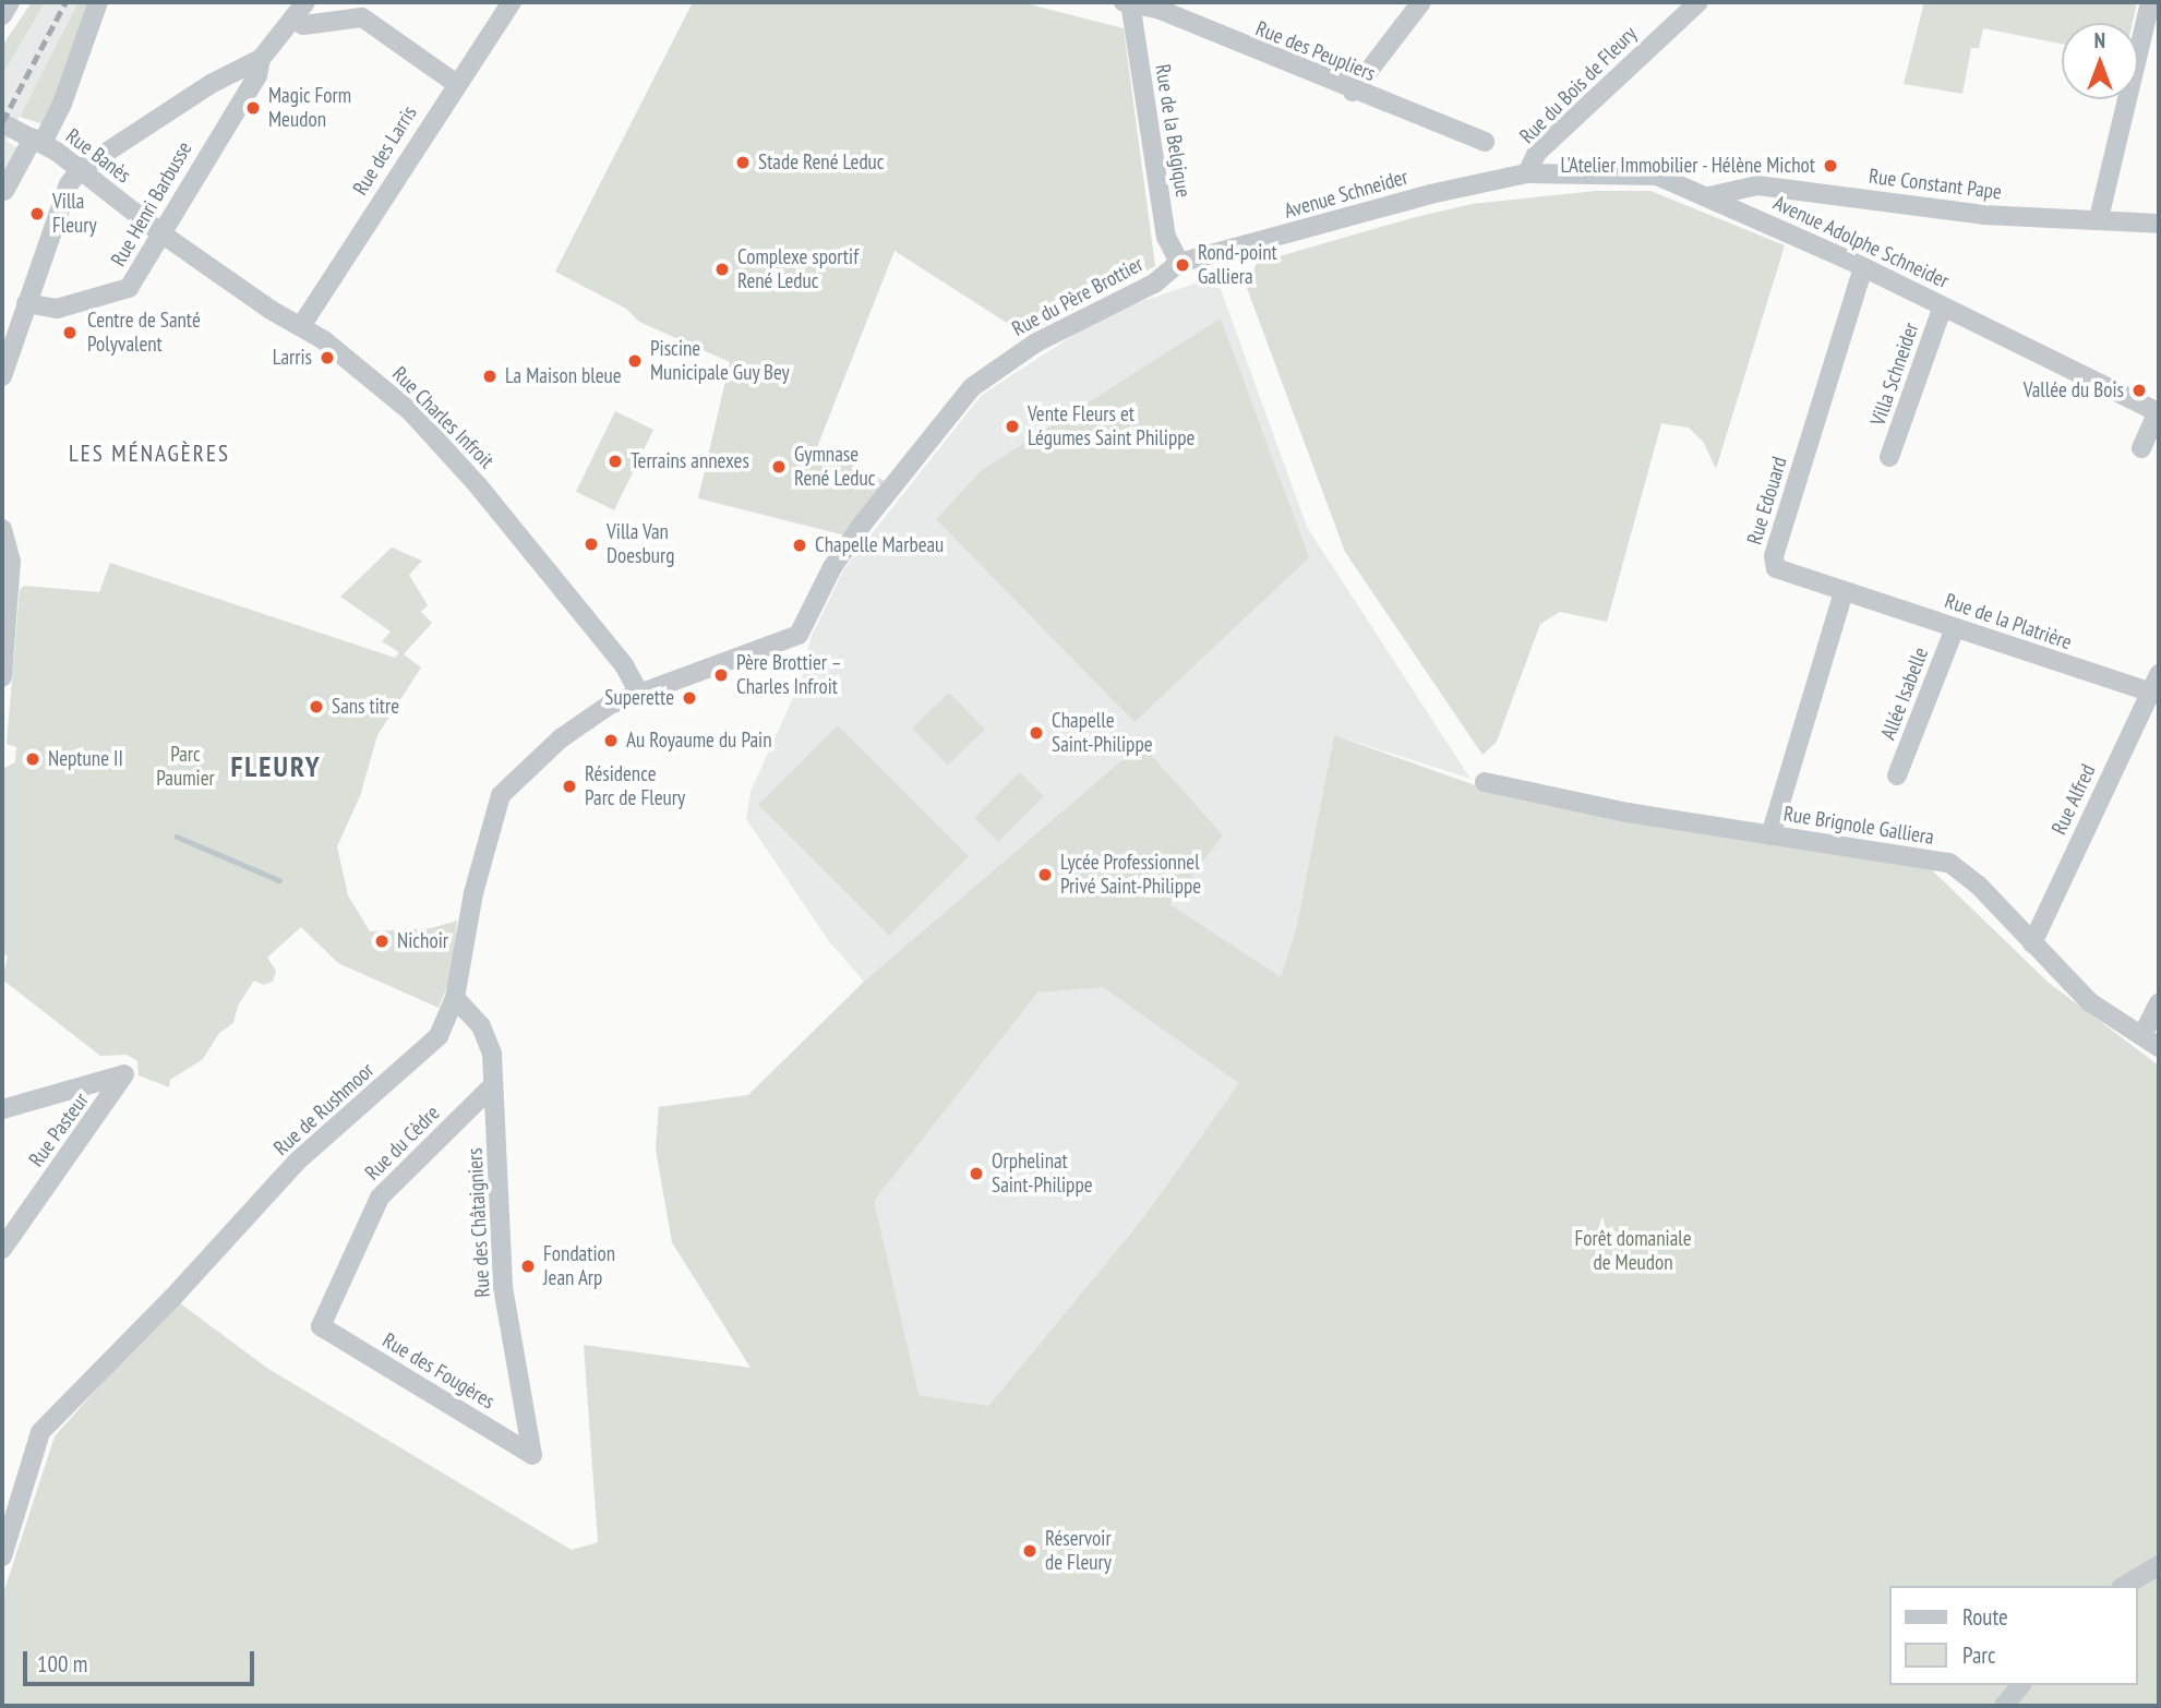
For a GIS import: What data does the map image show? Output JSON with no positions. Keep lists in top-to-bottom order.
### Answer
{
  "streets": {
    "street": [
      "Rue des Peupliers",
      "Rue du Bois de Fleury",
      "Rue de la Belgique",
      "Rue des Larris",
      "Rue Banès",
      "Rue Constant Pape",
      "Avenue Schneider",
      "Rue Henri Barbusse",
      "Avenue Adolphe Schneider",
      "Rue du Père Brottier",
      "Villa Schneider",
      "Rue Charles Infroit",
      "Rue Edouard",
      "Rue de la Platrière",
      "Allée Isabelle",
      "Rue Alfred",
      "Rue Brignole Galliera",
      "Rue de Rushmoor",
      "Rue Pasteur",
      "Rue du Cèdre",
      "Rue des Châtaigniers",
      "Rue des Fougères"
    ]
  },
  "crossings": [
    ["Rue des Peupliers", "Rue de la Belgique"],
    ["Rue du Bois de Fleury", "Avenue Schneider"],
    ["Rue du Bois de Fleury", "Avenue Adolphe Schneider"],
    ["Rue de la Belgique", "Avenue Schneider"],
    ["Rue de la Belgique", "Rue du Père Brottier"],
    ["Rue des Larris", "Rue Charles Infroit"],
    ["Rue Banès", "Rue Henri Barbusse"],
    ["Rue Banès", "Rue Charles Infroit"],
    ["Rue Constant Pape", "Avenue Adolphe Schneider"],
    ["Avenue Schneider", "Avenue Adolphe Schneider"],
    ["Avenue Schneider", "Rue du Père Brottier"],
    ["Rue Henri Barbusse", "Rue Charles Infroit"],
    ["Avenue Adolphe Schneider", "Villa Schneider"],
    ["Avenue Adolphe Schneider", "Rue Edouard"],
    ["Rue du Père Brottier", "Rue Charles Infroit"],
    ["Rue du Père Brottier", "Rue de Rushmoor"],
    ["Rue Charles Infroit", "Rue de Rushmoor"],
    ["Rue Edouard", "Rue de la Platrière"],
    ["Rue de la Platrière", "Allée Isabelle"],
    ["Rue de la Platrière", "Rue Alfred"],
    ["Rue Alfred", "Rue Brignole Galliera"],
    ["Rue de Rushmoor", "Rue des Châtaigniers"],
    ["Rue du Cèdre", "Rue des Châtaigniers"],
    ["Rue du Cèdre", "Rue des Fougères"],
    ["Rue des Châtaigniers", "Rue des Fougères"]
  ],
  "districts": ["LES MÉNAGÈRES", "FLEURY"],
  "parks": ["Parc Paumier", "Forêt domaniale de Meudon"],
  "places": [
    "Magic Form Meudon",
    "Stade René Leduc",
    "L'Atelier Immobilier - Hélène Michot",
    "Villa Fleury",
    "Rond-point Galliera",
    "Complexe sportif René Leduc",
    "Centre de Santé Polyvalent",
    "Larris",
    "Piscine Municipale Guy Bey",
    "La Maison bleue",
    "Vallée du Bois",
    "Vente Fleurs et Légumes Saint Philippe",
    "Terrains annexes",
    "Gymnase René Leduc",
    "Villa Van Doesburg",
    "Chapelle Marbeau",
    "Père Brottier – Charles Infroit",
    "Superette",
    "Sans titre",
    "Chapelle Saint-Philippe",
    "Au Royaume du Pain",
    "Neptune II",
    "Résidence Parc de Fleury",
    "Lycée Professionnel Privé Saint-Philippe",
    "Nichoir",
    "Orphelinat Saint-Philippe",
    "Fondation Jean Arp",
    "Réservoir de Fleury"
  ],
  "legend": ["Route", "Parc"],
  "scale_bar": "100 m",
  "north": "top"
}
